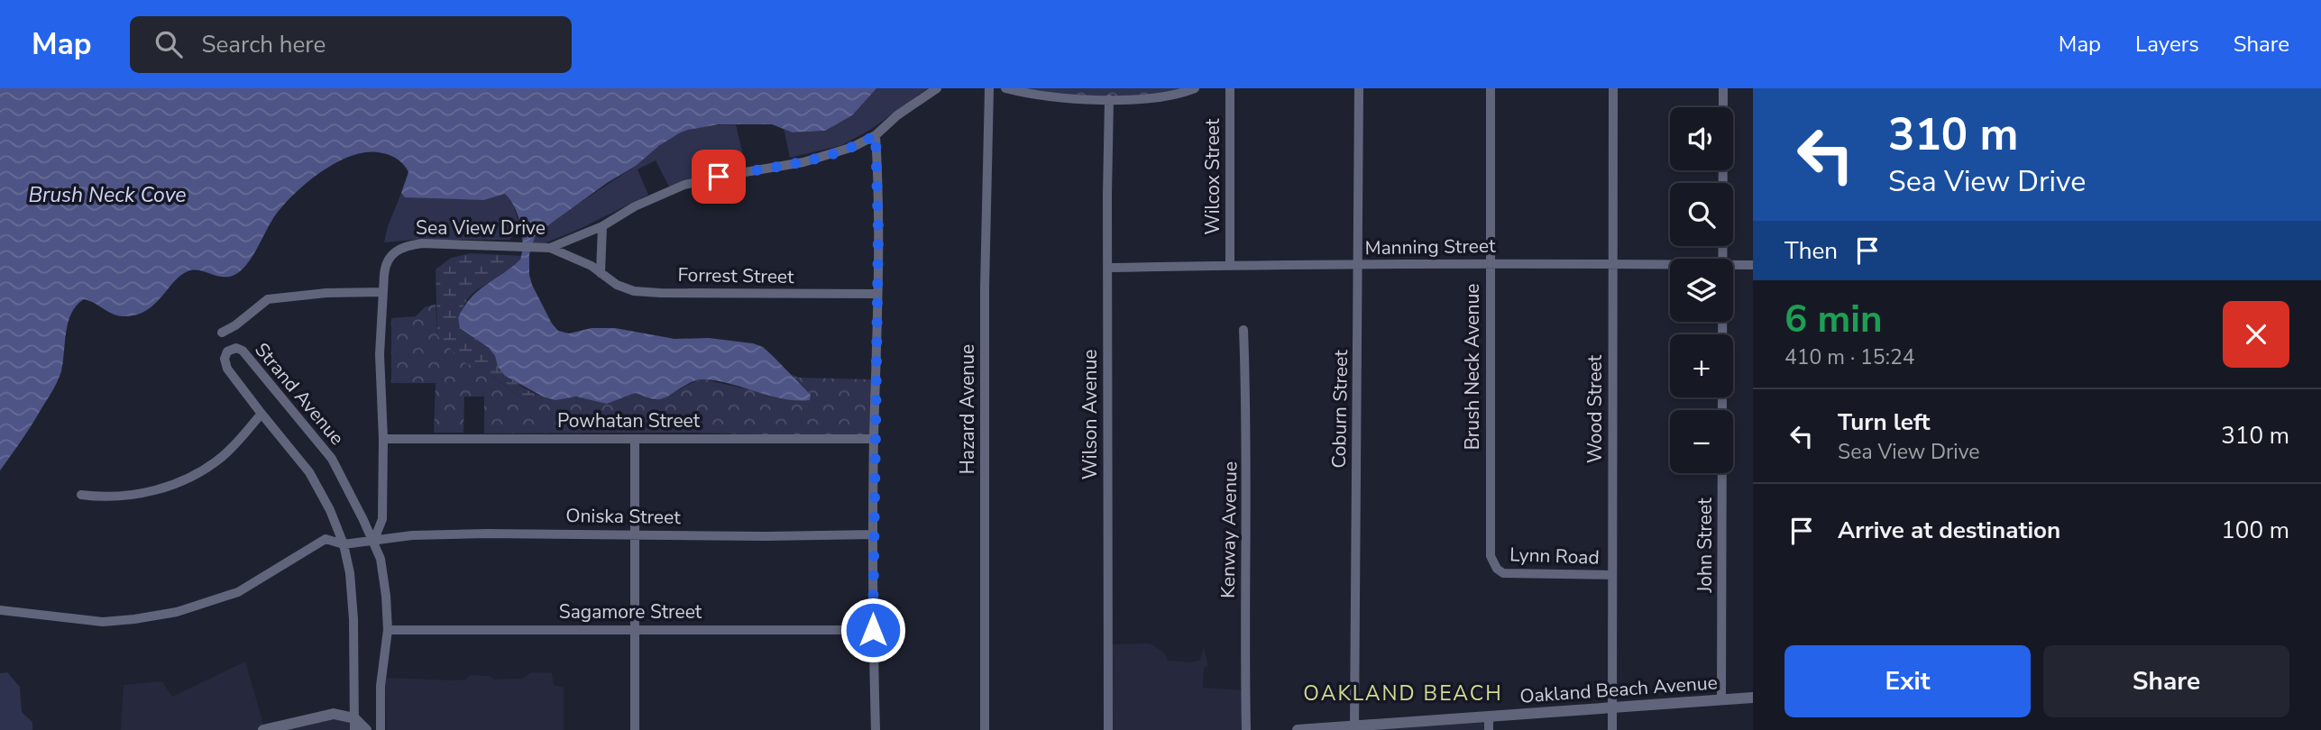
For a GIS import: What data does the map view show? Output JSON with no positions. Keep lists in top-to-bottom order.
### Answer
{
  "streets": {
    "street": [
      "Wilcox Street",
      "Sea View Drive",
      "Manning Street",
      "Forrest Street",
      "Brush Neck Avenue",
      "Strand Avenue",
      "Hazard Avenue",
      "Coburn Street",
      "Wood Street",
      "Wilson Avenue",
      "Powhatan Street",
      "Oniska Street",
      "Kenway Avenue",
      "John Street",
      "Lynn Road",
      "Sagamore Street",
      "Oakland Beach Avenue"
    ]
  },
  "crossings": [
    ["Wilcox Street", "Manning Street"],
    ["Sea View Drive", "Forrest Street"],
    ["Sea View Drive", "Strand Avenue"],
    ["Sea View Drive", "Powhatan Street"],
    ["Sea View Drive", "Oniska Street"],
    ["Manning Street", "Brush Neck Avenue"],
    ["Manning Street", "Coburn Street"],
    ["Manning Street", "Wood Street"],
    ["Manning Street", "Wilson Avenue"],
    ["Brush Neck Avenue", "Lynn Road"],
    ["Strand Avenue", "Oniska Street"],
    ["Coburn Street", "Oakland Beach Avenue"],
    ["Wood Street", "Lynn Road"],
    ["Wood Street", "Oakland Beach Avenue"],
    ["John Street", "Oakland Beach Avenue"]
  ],
  "districts": ["OAKLAND BEACH"],
  "water": ["Brush Neck Cove"],
  "page": {
    "header": "Map",
    "search": "Search here",
    "nav": ["Map", "Layers", "Share"],
    "turn": ["310 m", "Sea View Drive"],
    "map_buttons": ["+", "−"],
    "then": "Then",
    "heading": ["6 min", "410 m · 15:24"],
    "list": [
      {
        "name": "Turn left",
        "note": "Sea View Drive",
        "value": "310 m"
      },
      {
        "name": "Arrive at destination",
        "value": "100 m"
      }
    ],
    "buttons": ["Exit", "Share"]
  }
}
